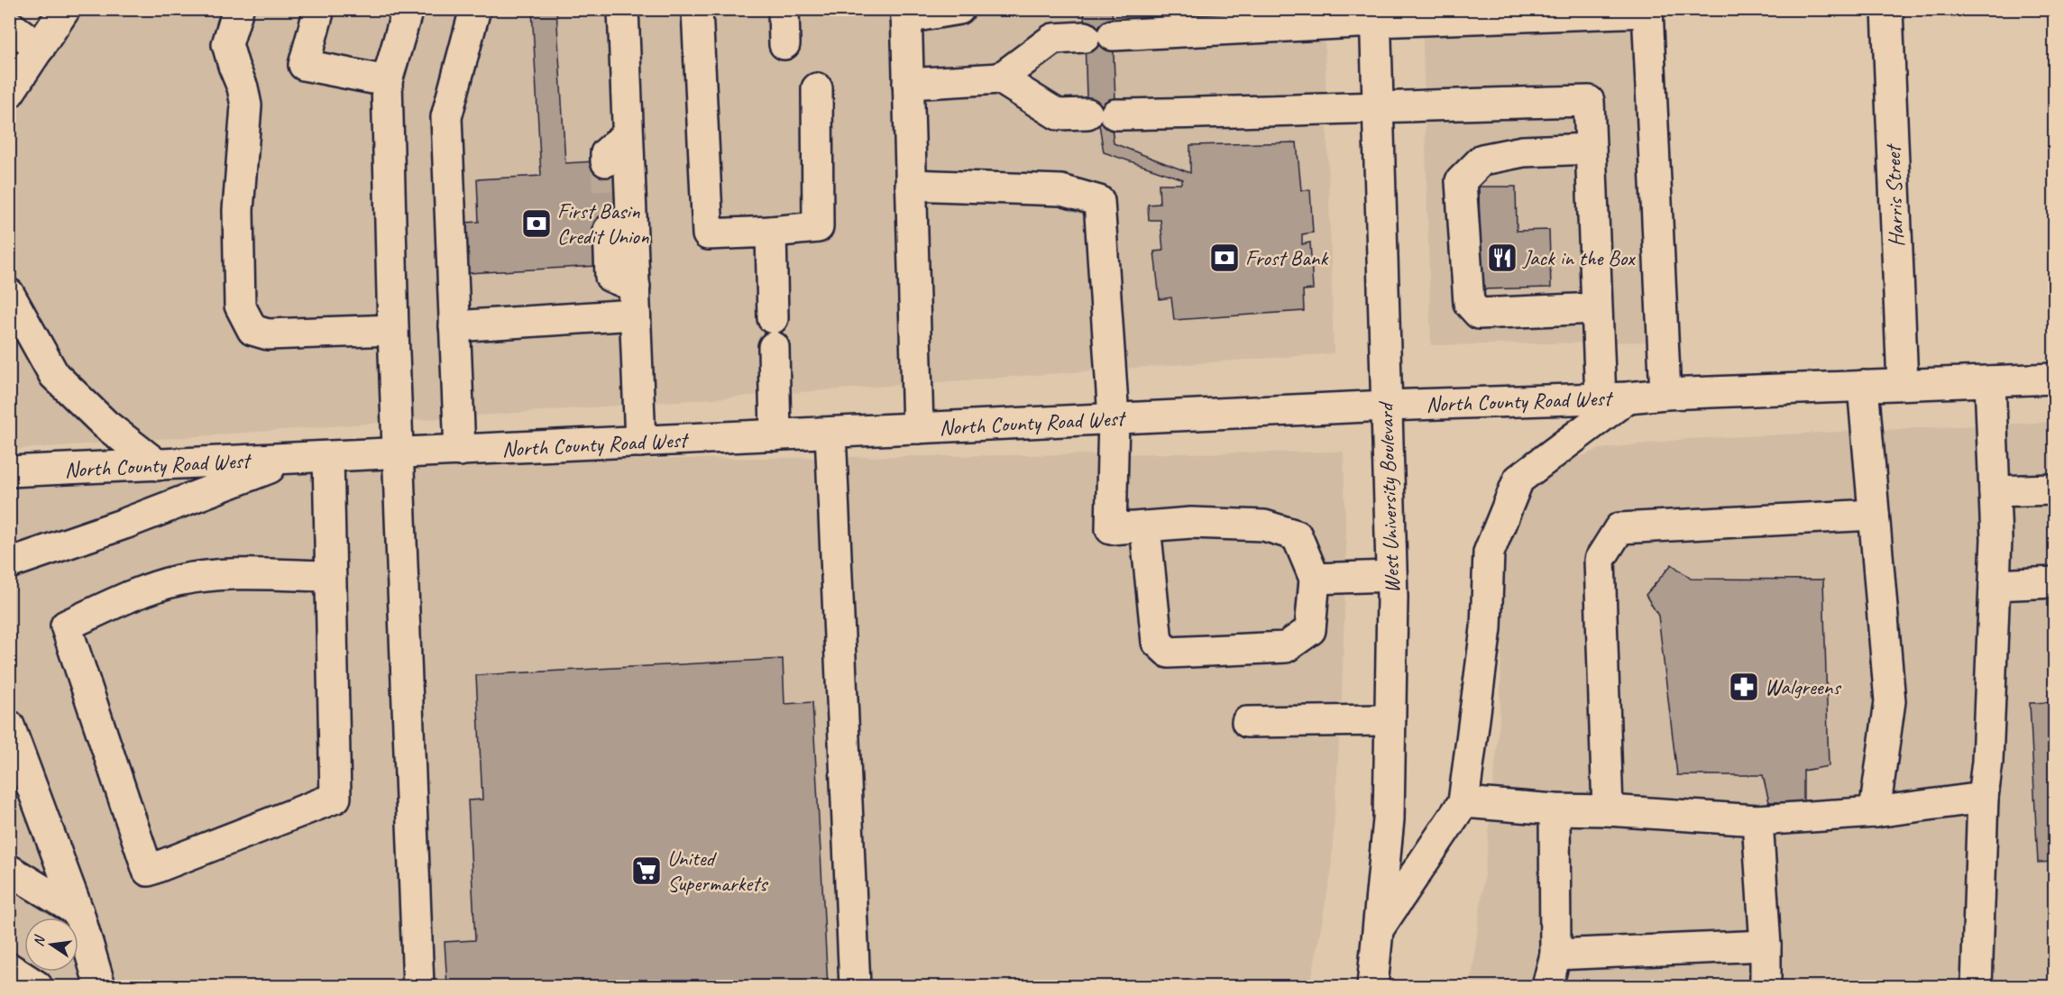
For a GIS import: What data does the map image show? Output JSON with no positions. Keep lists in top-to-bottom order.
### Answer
{
  "streets": {
    "main road": ["Harris Street", "North County Road West", "West University Boulevard"]
  },
  "crossings": [
    ["Harris Street", "North County Road West"],
    ["North County Road West", "West University Boulevard"]
  ],
  "places": {
    "bank": ["First Basin Credit Union", "Frost Bank"],
    "restaurant": ["Jack in the Box"],
    "pharmacy": ["Walgreens"],
    "supermarket": ["United Supermarkets"]
  },
  "north": "left"
}
